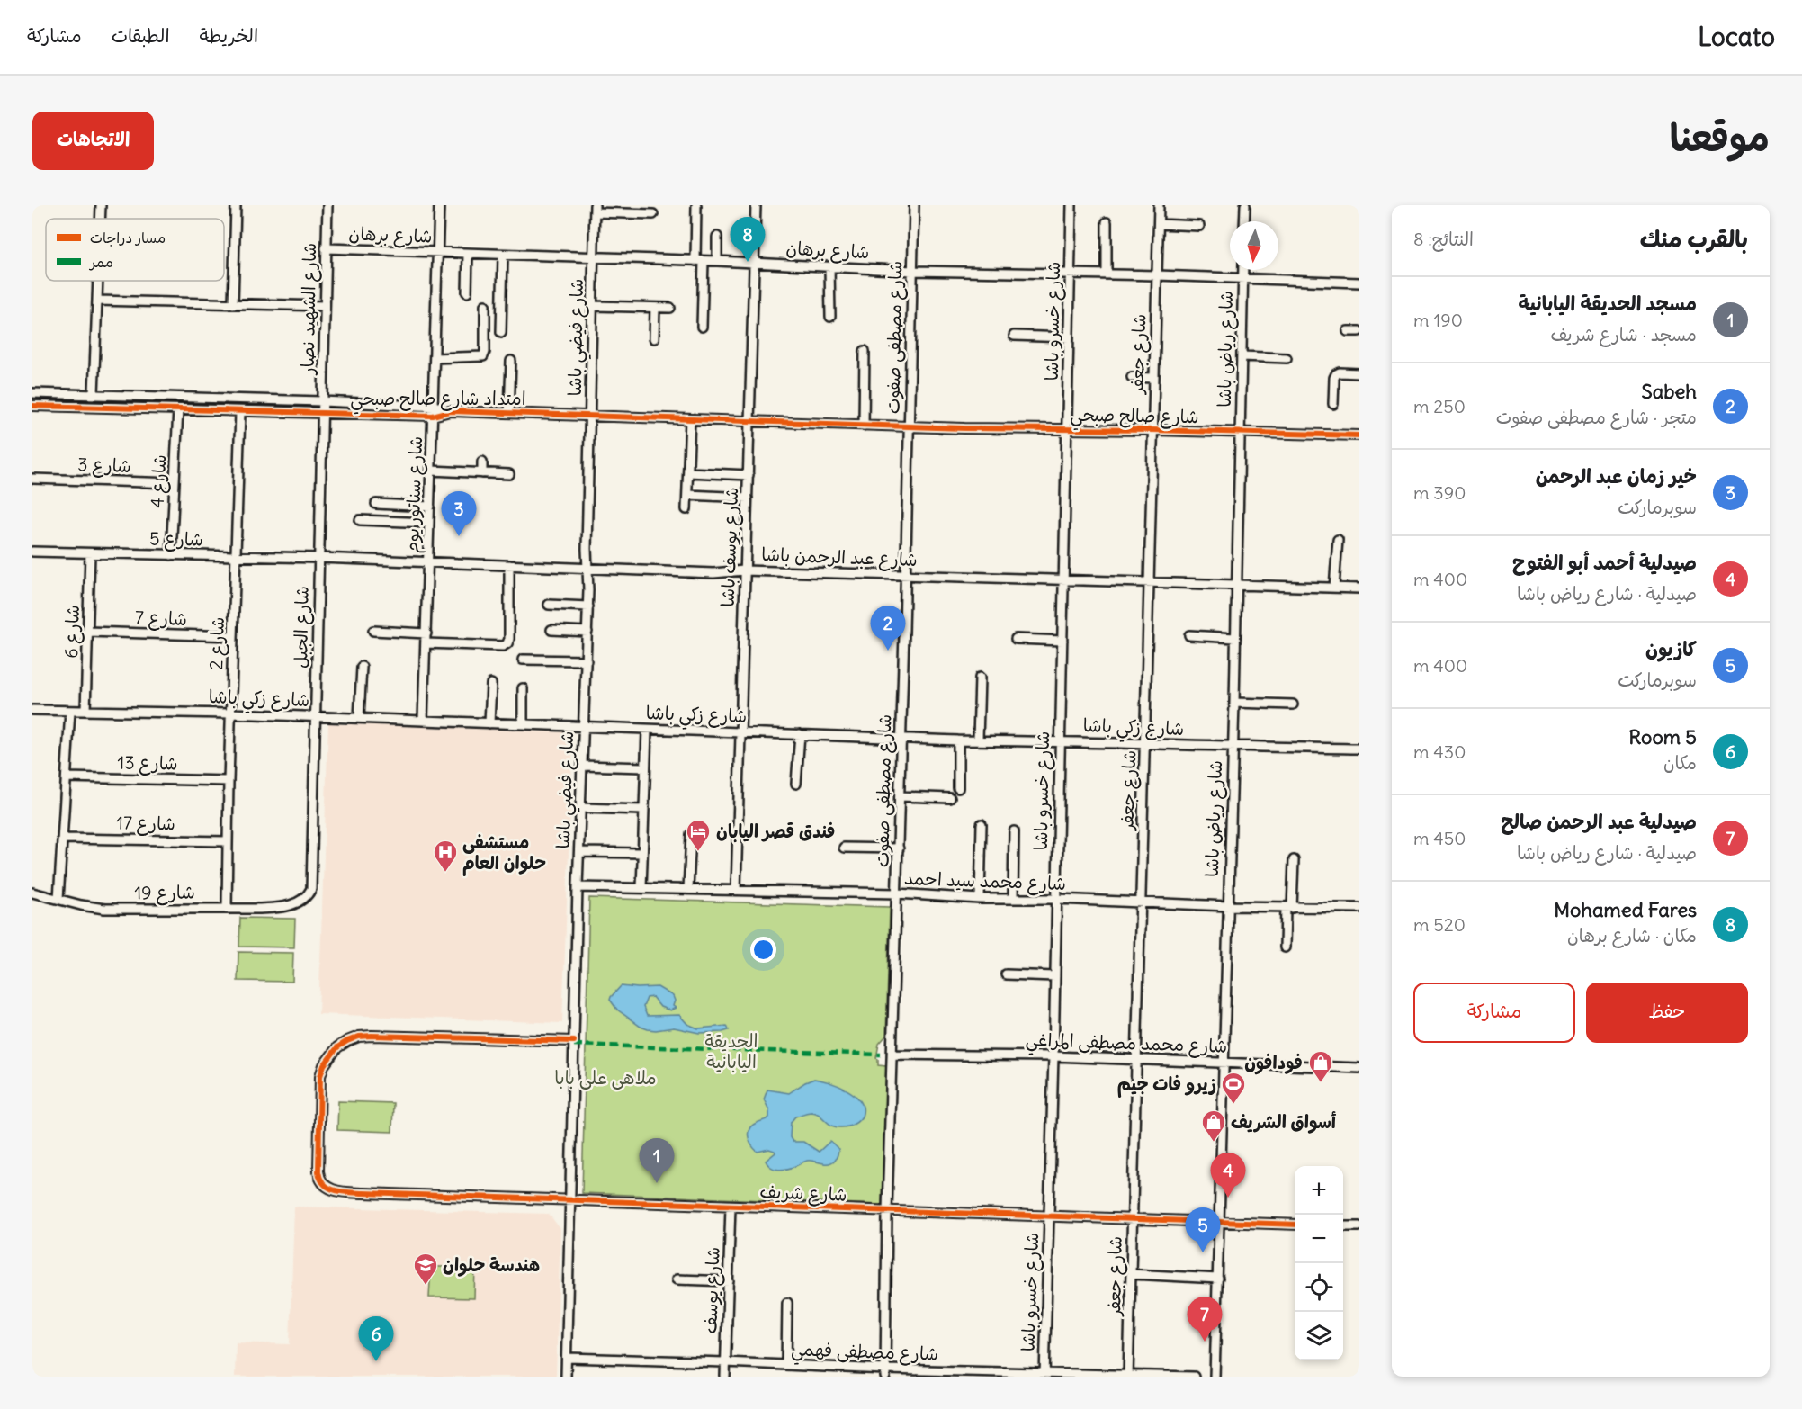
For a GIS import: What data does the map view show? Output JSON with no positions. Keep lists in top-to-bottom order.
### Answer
{
  "streets": {
    "street": [
      "شارع برهان",
      "شارع الشهيد نصار",
      "شارع خسرو باشا",
      "شارع فيضي باشا",
      "شارع مصطفى صفوت",
      "شارع رياض باشا",
      "شارع جعفر",
      "امتداد شارع صالح صبحي",
      "شارع صالح صبحي",
      "شارع 3",
      "شارع 4",
      "شارع سناتور يوم",
      "شارع 5",
      "شارع يوسف باشا",
      "شارع عبد الرحمن باشا",
      "شارع 7",
      "شارع الجبل",
      "شارع 6",
      "شارع 2",
      "شارع زكي باشا",
      "شارع 13",
      "شارع 17",
      "شارع محمد سيد احمد",
      "شارع 19",
      "شارع محمد مصطفى المراغي",
      "شارع شريف",
      "شارع يوسف",
      "شارع مصطفى فهمي"
    ]
  },
  "crossings": [
    ["شارع برهان", "شارع الشهيد نصار"],
    ["شارع برهان", "شارع خسرو باشا"],
    ["شارع برهان", "شارع فيضي باشا"],
    ["شارع برهان", "شارع مصطفى صفوت"],
    ["شارع برهان", "شارع رياض باشا"],
    ["شارع برهان", "شارع جعفر"],
    ["شارع برهان", "شارع سناتور يوم"],
    ["شارع برهان", "شارع يوسف باشا"],
    ["شارع الشهيد نصار", "امتداد شارع صالح صبحي"],
    ["شارع الشهيد نصار", "شارع الجبل"],
    ["شارع خسرو باشا", "شارع صالح صبحي"],
    ["شارع خسرو باشا", "شارع عبد الرحمن باشا"],
    ["شارع خسرو باشا", "شارع زكي باشا"],
    ["شارع خسرو باشا", "شارع محمد سيد احمد"],
    ["شارع خسرو باشا", "شارع محمد مصطفى المراغي"],
    ["شارع خسرو باشا", "شارع شريف"],
    ["شارع خسرو باشا", "شارع مصطفى فهمي"],
    ["شارع فيضي باشا", "امتداد شارع صالح صبحي"],
    ["شارع فيضي باشا", "شارع عبد الرحمن باشا"],
    ["شارع فيضي باشا", "شارع زكي باشا"],
    ["شارع فيضي باشا", "شارع محمد سيد احمد"],
    ["شارع فيضي باشا", "شارع شريف"],
    ["شارع فيضي باشا", "شارع مصطفى فهمي"],
    ["شارع مصطفى صفوت", "امتداد شارع صالح صبحي"],
    ["شارع مصطفى صفوت", "شارع صالح صبحي"],
    ["شارع مصطفى صفوت", "شارع عبد الرحمن باشا"],
    ["شارع مصطفى صفوت", "شارع زكي باشا"],
    ["شارع مصطفى صفوت", "شارع محمد سيد احمد"],
    ["شارع مصطفى صفوت", "شارع محمد مصطفى المراغي"],
    ["شارع مصطفى صفوت", "شارع شريف"],
    ["شارع مصطفى صفوت", "شارع مصطفى فهمي"],
    ["شارع رياض باشا", "شارع صالح صبحي"],
    ["شارع رياض باشا", "شارع عبد الرحمن باشا"],
    ["شارع رياض باشا", "شارع زكي باشا"],
    ["شارع رياض باشا", "شارع محمد سيد احمد"],
    ["شارع رياض باشا", "شارع محمد مصطفى المراغي"],
    ["شارع رياض باشا", "شارع شريف"],
    ["شارع جعفر", "شارع صالح صبحي"],
    ["شارع جعفر", "شارع عبد الرحمن باشا"],
    ["شارع جعفر", "شارع زكي باشا"],
    ["شارع جعفر", "شارع محمد سيد احمد"],
    ["شارع جعفر", "شارع محمد مصطفى المراغي"],
    ["شارع جعفر", "شارع شريف"],
    ["شارع جعفر", "شارع مصطفى فهمي"],
    ["امتداد شارع صالح صبحي", "شارع صالح صبحي"],
    ["امتداد شارع صالح صبحي", "شارع 4"],
    ["امتداد شارع صالح صبحي", "شارع سناتور يوم"],
    ["امتداد شارع صالح صبحي", "شارع يوسف باشا"],
    ["امتداد شارع صالح صبحي", "شارع الجبل"],
    ["امتداد شارع صالح صبحي", "شارع 2"],
    ["شارع 3", "شارع 4"],
    ["شارع 4", "شارع 5"],
    ["شارع سناتور يوم", "شارع عبد الرحمن باشا"],
    ["شارع سناتور يوم", "شارع زكي باشا"],
    ["شارع 5", "شارع عبد الرحمن باشا"],
    ["شارع 5", "شارع الجبل"],
    ["شارع 5", "شارع 6"],
    ["شارع 5", "شارع 2"],
    ["شارع يوسف باشا", "شارع عبد الرحمن باشا"],
    ["شارع يوسف باشا", "شارع زكي باشا"],
    ["شارع يوسف باشا", "شارع محمد سيد احمد"],
    ["شارع عبد الرحمن باشا", "شارع الجبل"],
    ["شارع 7", "شارع 6"],
    ["شارع 7", "شارع 2"],
    ["شارع الجبل", "شارع زكي باشا"],
    ["شارع الجبل", "شارع 19"],
    ["شارع 6", "شارع زكي باشا"],
    ["شارع 2", "شارع زكي باشا"],
    ["شارع 2", "شارع 13"],
    ["شارع 2", "شارع 17"],
    ["شارع 2", "شارع 19"],
    ["شارع شريف", "شارع يوسف"],
    ["شارع يوسف", "شارع مصطفى فهمي"]
  ],
  "parks": ["الحديقة اليابانية", "ملاهى على بابا"],
  "places": {
    "hotel": ["فندق قصر اليابان"],
    "hospital": ["مستشفى حلوان العام"],
    "shop": ["فودافون", "أسواق الشريف"],
    "sports": ["زيرو فات جيم"],
    "school or university": ["هندسة حلوان"]
  },
  "legend": ["مسار دراجات", "ممر"],
  "north": "bottom",
  "page": {
    "header": "Locato",
    "nav": ["الخريطة", "الطبقات", "مشاركة"],
    "title": "موقعنا",
    "buttons": [
      "الاتجاهات",
      ["حفظ", "مشاركة"]
    ],
    "heading": ["بالقرب منك", "النتائج: 8"],
    "pins": [
      "8",
      "3",
      "2",
      "1",
      "4",
      "5",
      "7",
      "6"
    ],
    "list": [
      {
        "mark": "1",
        "name": "مسجد الحديقة اليابانية",
        "note": "مسجد · شارع شريف",
        "value": "190 m"
      },
      {
        "mark": "2",
        "name": "Sabeh",
        "note": "متجر · شارع مصطفى صفوت",
        "value": "250 m"
      },
      {
        "mark": "3",
        "name": "خير زمان عبد الرحمن",
        "note": "سوبرماركت",
        "value": "390 m"
      },
      {
        "mark": "4",
        "name": "صيدلية أحمد أبو الفتوح",
        "note": "صيدلية · شارع رياض باشا",
        "value": "400 m"
      },
      {
        "mark": "5",
        "name": "كازيون",
        "note": "سوبرماركت",
        "value": "400 m"
      },
      {
        "mark": "6",
        "name": "Room 5",
        "note": "مكان",
        "value": "430 m"
      },
      {
        "mark": "7",
        "name": "صيدلية عبد الرحمن صالح",
        "note": "صيدلية · شارع رياض باشا",
        "value": "450 m"
      },
      {
        "mark": "8",
        "name": "Mohamed Fares",
        "note": "مكان · شارع برهان",
        "value": "520 m"
      }
    ],
    "map_buttons": ["+", "−"]
  }
}
